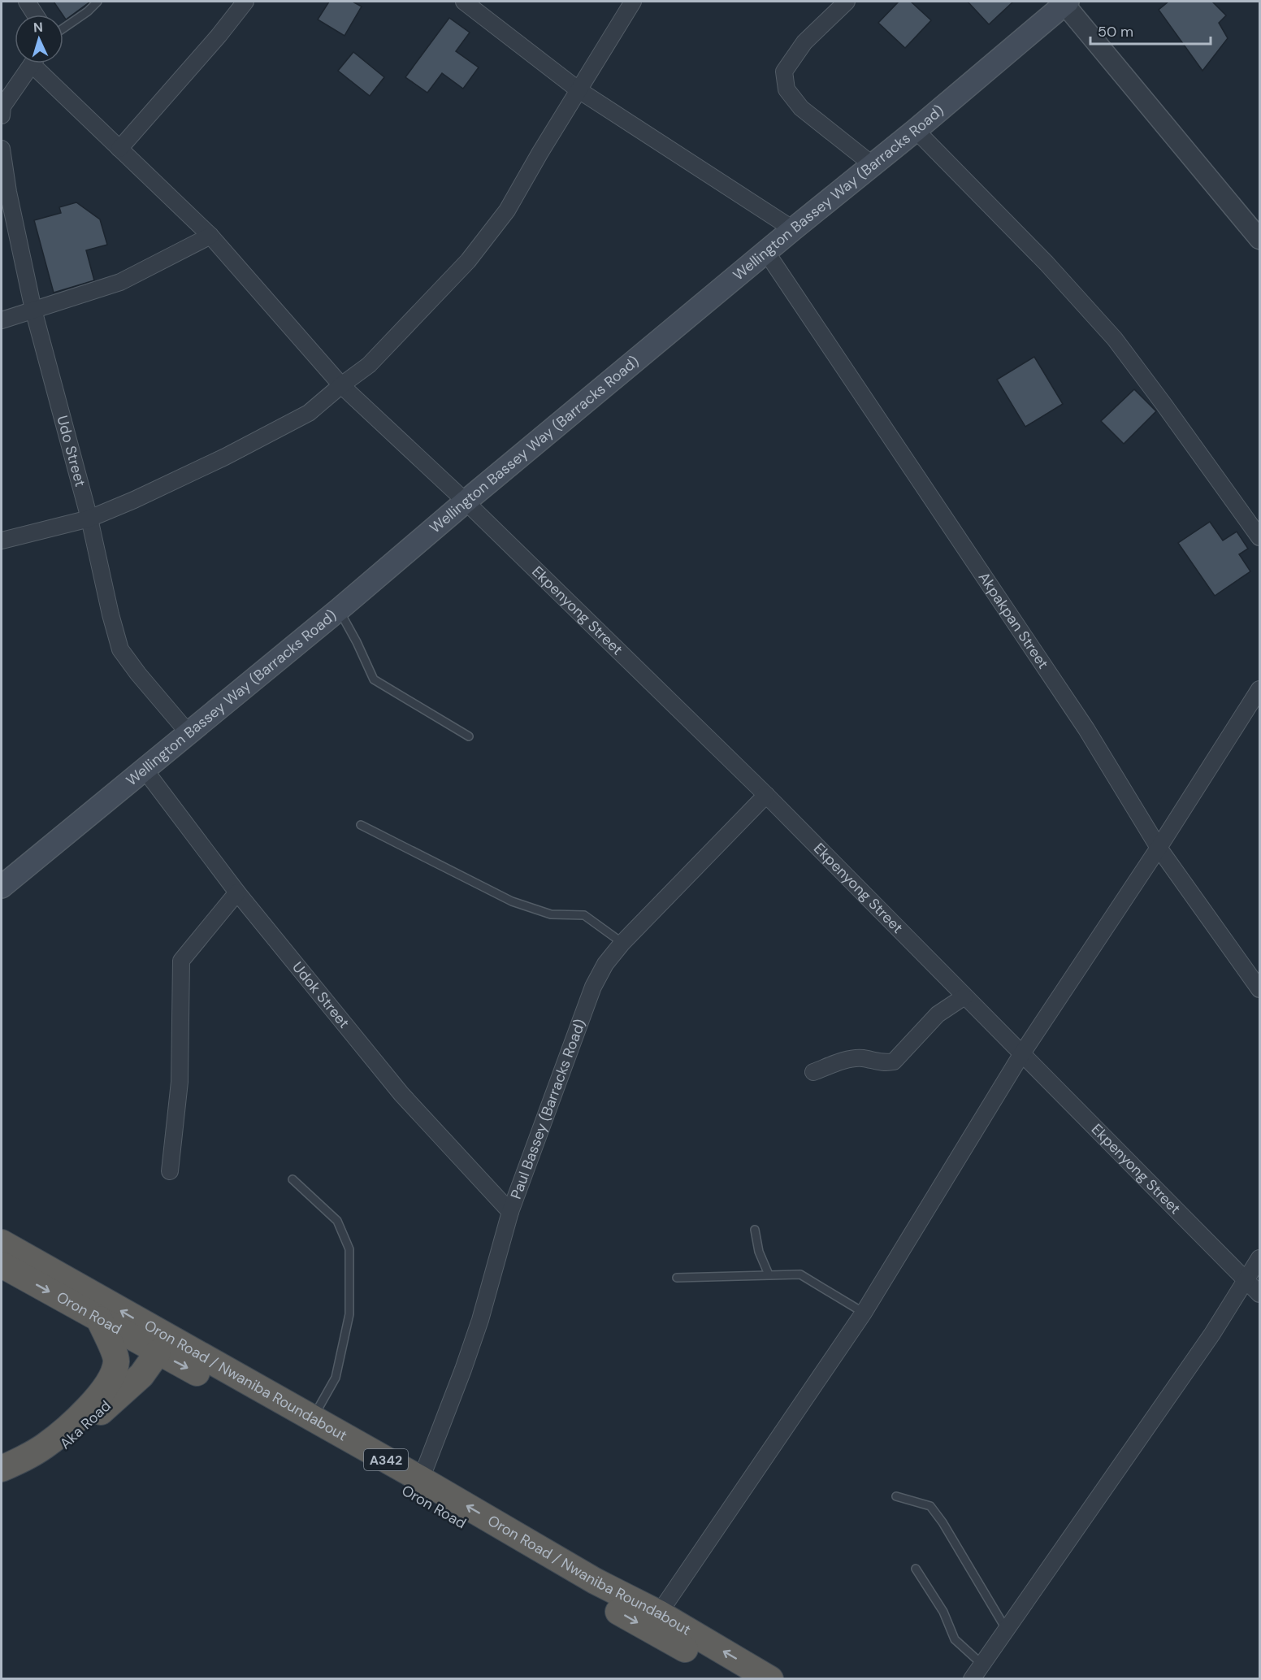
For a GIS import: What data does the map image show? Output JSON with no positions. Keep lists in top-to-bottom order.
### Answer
{
  "streets": {
    "highway": [
      "Oron Road",
      "Oron Road / Nwaniba Roundabout",
      "Aka Road",
      "A342"
    ],
    "main road": ["Wellington Bassey Way (Barracks Road)"],
    "street": [
      "Udo Street",
      "Ekpenyong Street",
      "Akpakpan Street",
      "Udok Street",
      "Paul Bassey (Barracks Road)"
    ]
  },
  "crossings": [
    ["Wellington Bassey Way (Barracks Road)", "Udo Street"],
    ["Wellington Bassey Way (Barracks Road)", "Ekpenyong Street"],
    ["Wellington Bassey Way (Barracks Road)", "Akpakpan Street"],
    ["Wellington Bassey Way (Barracks Road)", "Udok Street"],
    ["Ekpenyong Street", "Paul Bassey (Barracks Road)"],
    ["Udok Street", "Paul Bassey (Barracks Road)"],
    ["Paul Bassey (Barracks Road)", "Oron Road / Nwaniba Roundabout"],
    ["Oron Road", "Aka Road"]
  ],
  "one_way": ["Oron Road", "Oron Road / Nwaniba Roundabout"],
  "scale_bar": "50 m",
  "north": "top"
}
